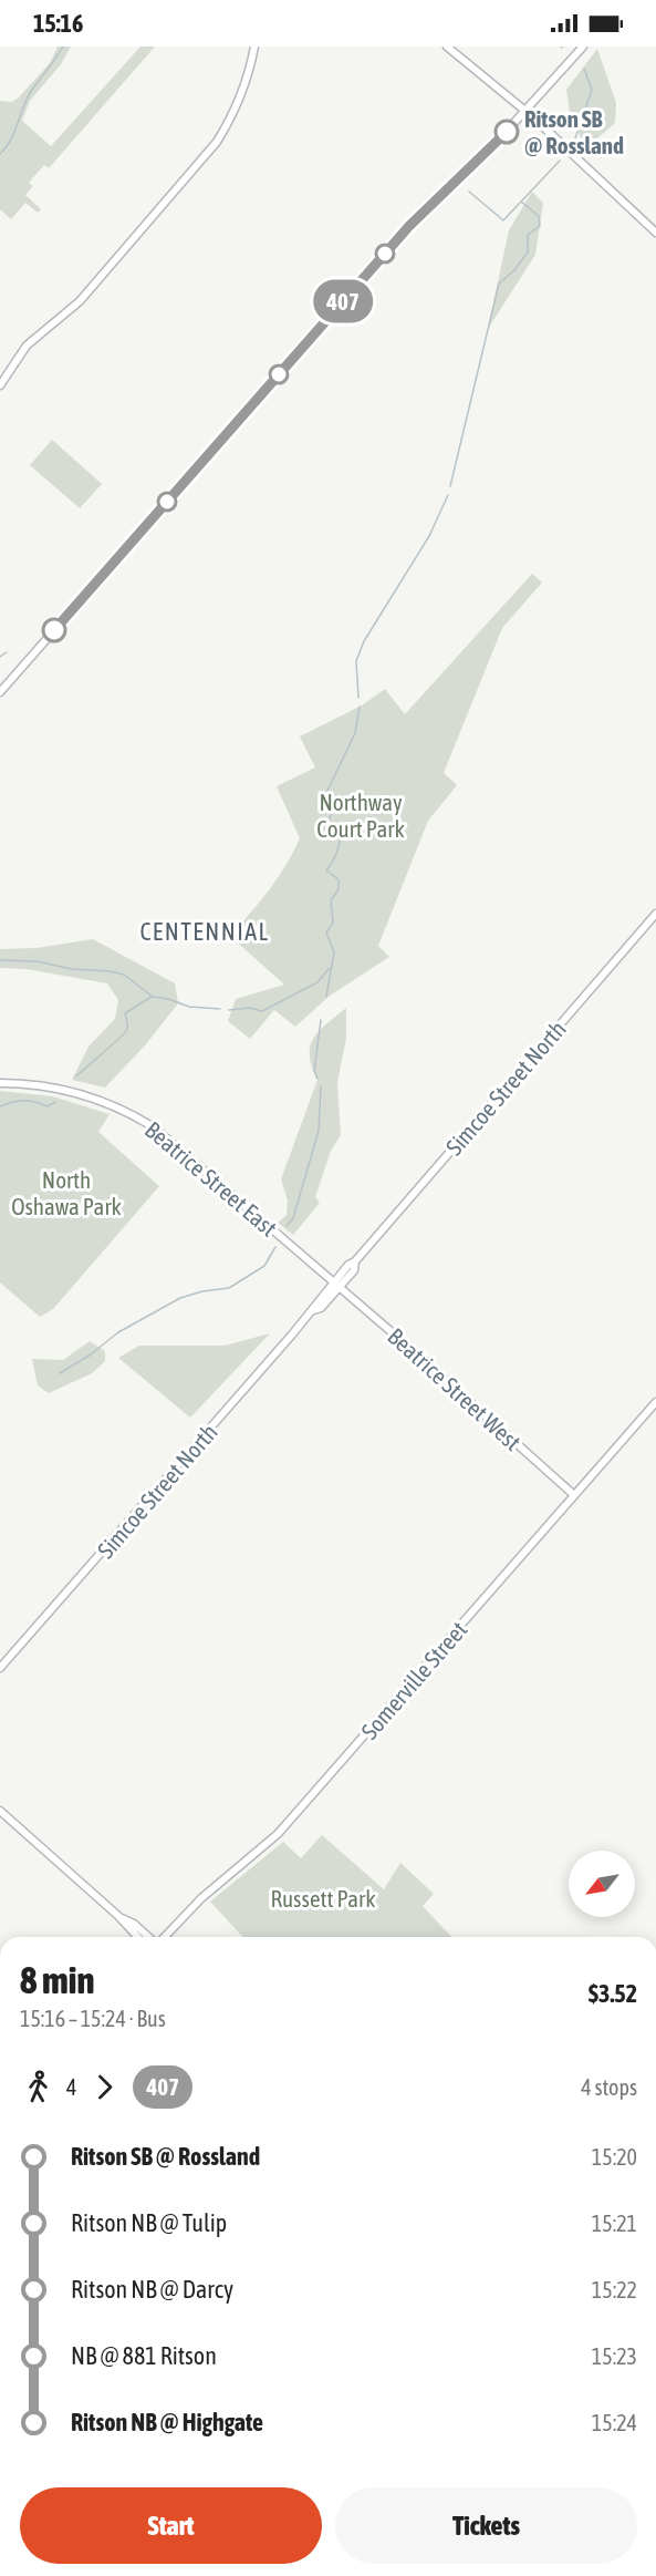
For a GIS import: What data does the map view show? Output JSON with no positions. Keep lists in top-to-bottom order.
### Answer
{
  "streets": {
    "main road": [
      "Simcoe Street North",
      "Beatrice Street East",
      "Beatrice Street West",
      "Somerville Street"
    ]
  },
  "crossings": [
    ["Simcoe Street North", "Beatrice Street East"],
    ["Simcoe Street North", "Beatrice Street West"],
    ["Beatrice Street East", "Beatrice Street West"],
    ["Beatrice Street West", "Somerville Street"]
  ],
  "districts": ["CENTENNIAL"],
  "parks": ["Northway Court Park", "North Oshawa Park", "Russett Park"],
  "places": ["Ritson SB @ Rossland"],
  "lines": ["bus line 407"],
  "north": "bottom left",
  "page": {
    "status": "15:16",
    "on_map": "407",
    "heading": ["8 min", "15:16 – 15:24 · Bus", "$3.52"],
    "legs": ["4", "407", "4 stops"],
    "list": [
      {
        "name": "Ritson SB @ Rossland",
        "value": "15:20"
      },
      {
        "name": "Ritson NB @ Tulip",
        "value": "15:21"
      },
      {
        "name": "Ritson NB @ Darcy",
        "value": "15:22"
      },
      {
        "name": "NB @ 881 Ritson",
        "value": "15:23"
      },
      {
        "name": "Ritson NB @ Highgate",
        "value": "15:24"
      }
    ],
    "buttons": ["Start", "Tickets"]
  }
}
